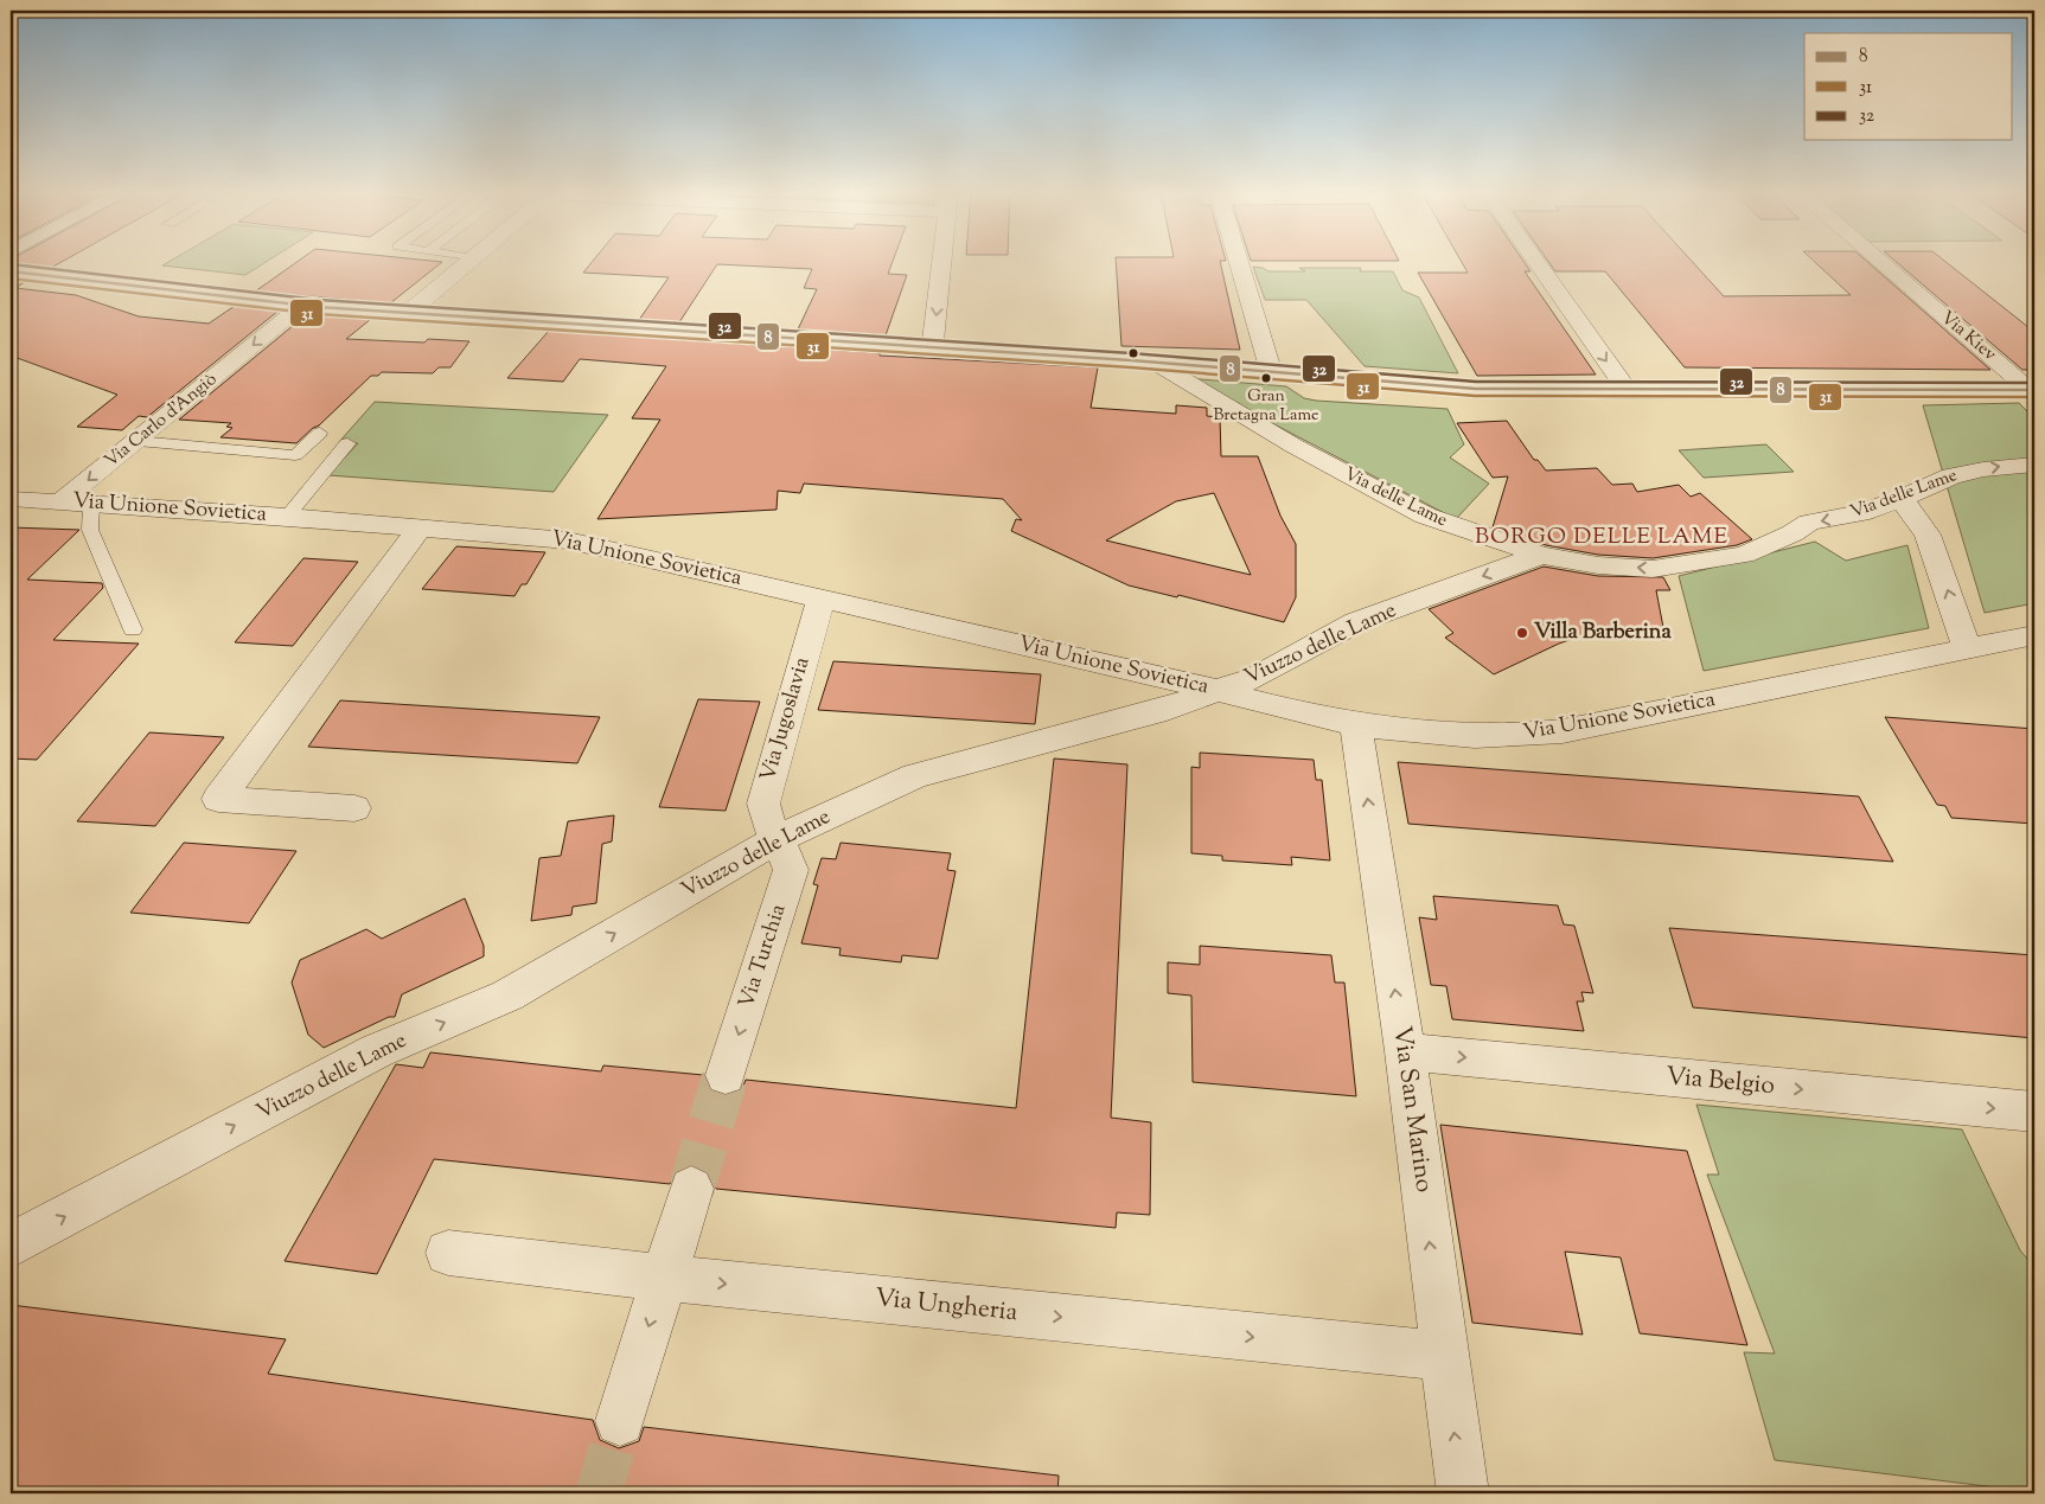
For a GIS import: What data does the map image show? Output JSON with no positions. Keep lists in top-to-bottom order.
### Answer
{
  "streets": {
    "street": [
      "Via Kiev",
      "Via Carlo d'Angiò",
      "Via delle Lame",
      "Via Unione Sovietica",
      "Viuzzo delle Lame",
      "Via Jugoslavia",
      "Via Turchia",
      "Via Belgio",
      "Via San Marino",
      "Via Ungheria"
    ]
  },
  "crossings": [
    ["Via Carlo d'Angiò", "Via Unione Sovietica"],
    ["Via delle Lame", "Viuzzo delle Lame"],
    ["Via Unione Sovietica", "Viuzzo delle Lame"],
    ["Via Unione Sovietica", "Via Jugoslavia"],
    ["Via Unione Sovietica", "Via San Marino"],
    ["Viuzzo delle Lame", "Via Jugoslavia"],
    ["Viuzzo delle Lame", "Via Turchia"],
    ["Via Jugoslavia", "Via Turchia"],
    ["Via Belgio", "Via San Marino"],
    ["Via San Marino", "Via Ungheria"]
  ],
  "one_way": [
    "Via Carlo d'Angiò",
    "Via Turchia",
    "Via Belgio",
    "Via San Marino",
    "Via Ungheria"
  ],
  "districts": ["BORGO DELLE LAME"],
  "places": ["Gran Bretagna Lame", "Villa Barberina"],
  "lines": ["transit line 32", "transit line 8", "transit line 31"],
  "legend": ["8", "31", "32"]
}
